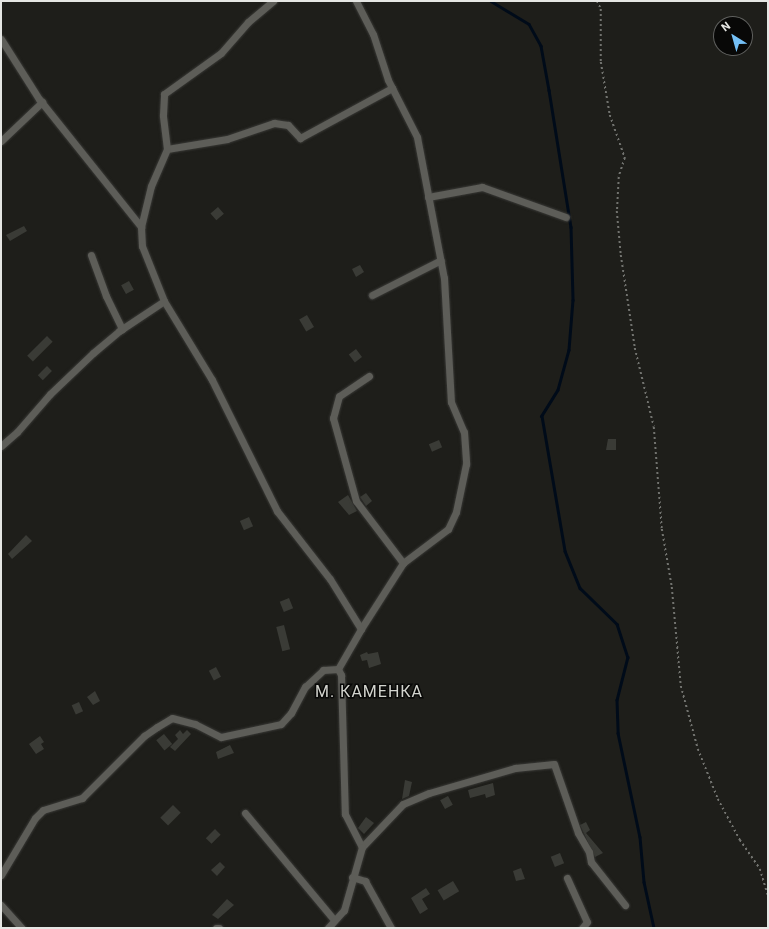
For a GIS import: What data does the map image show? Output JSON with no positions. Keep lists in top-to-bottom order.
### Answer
{
  "districts": ["М. КАМЕНКА"],
  "north": "top left"
}
